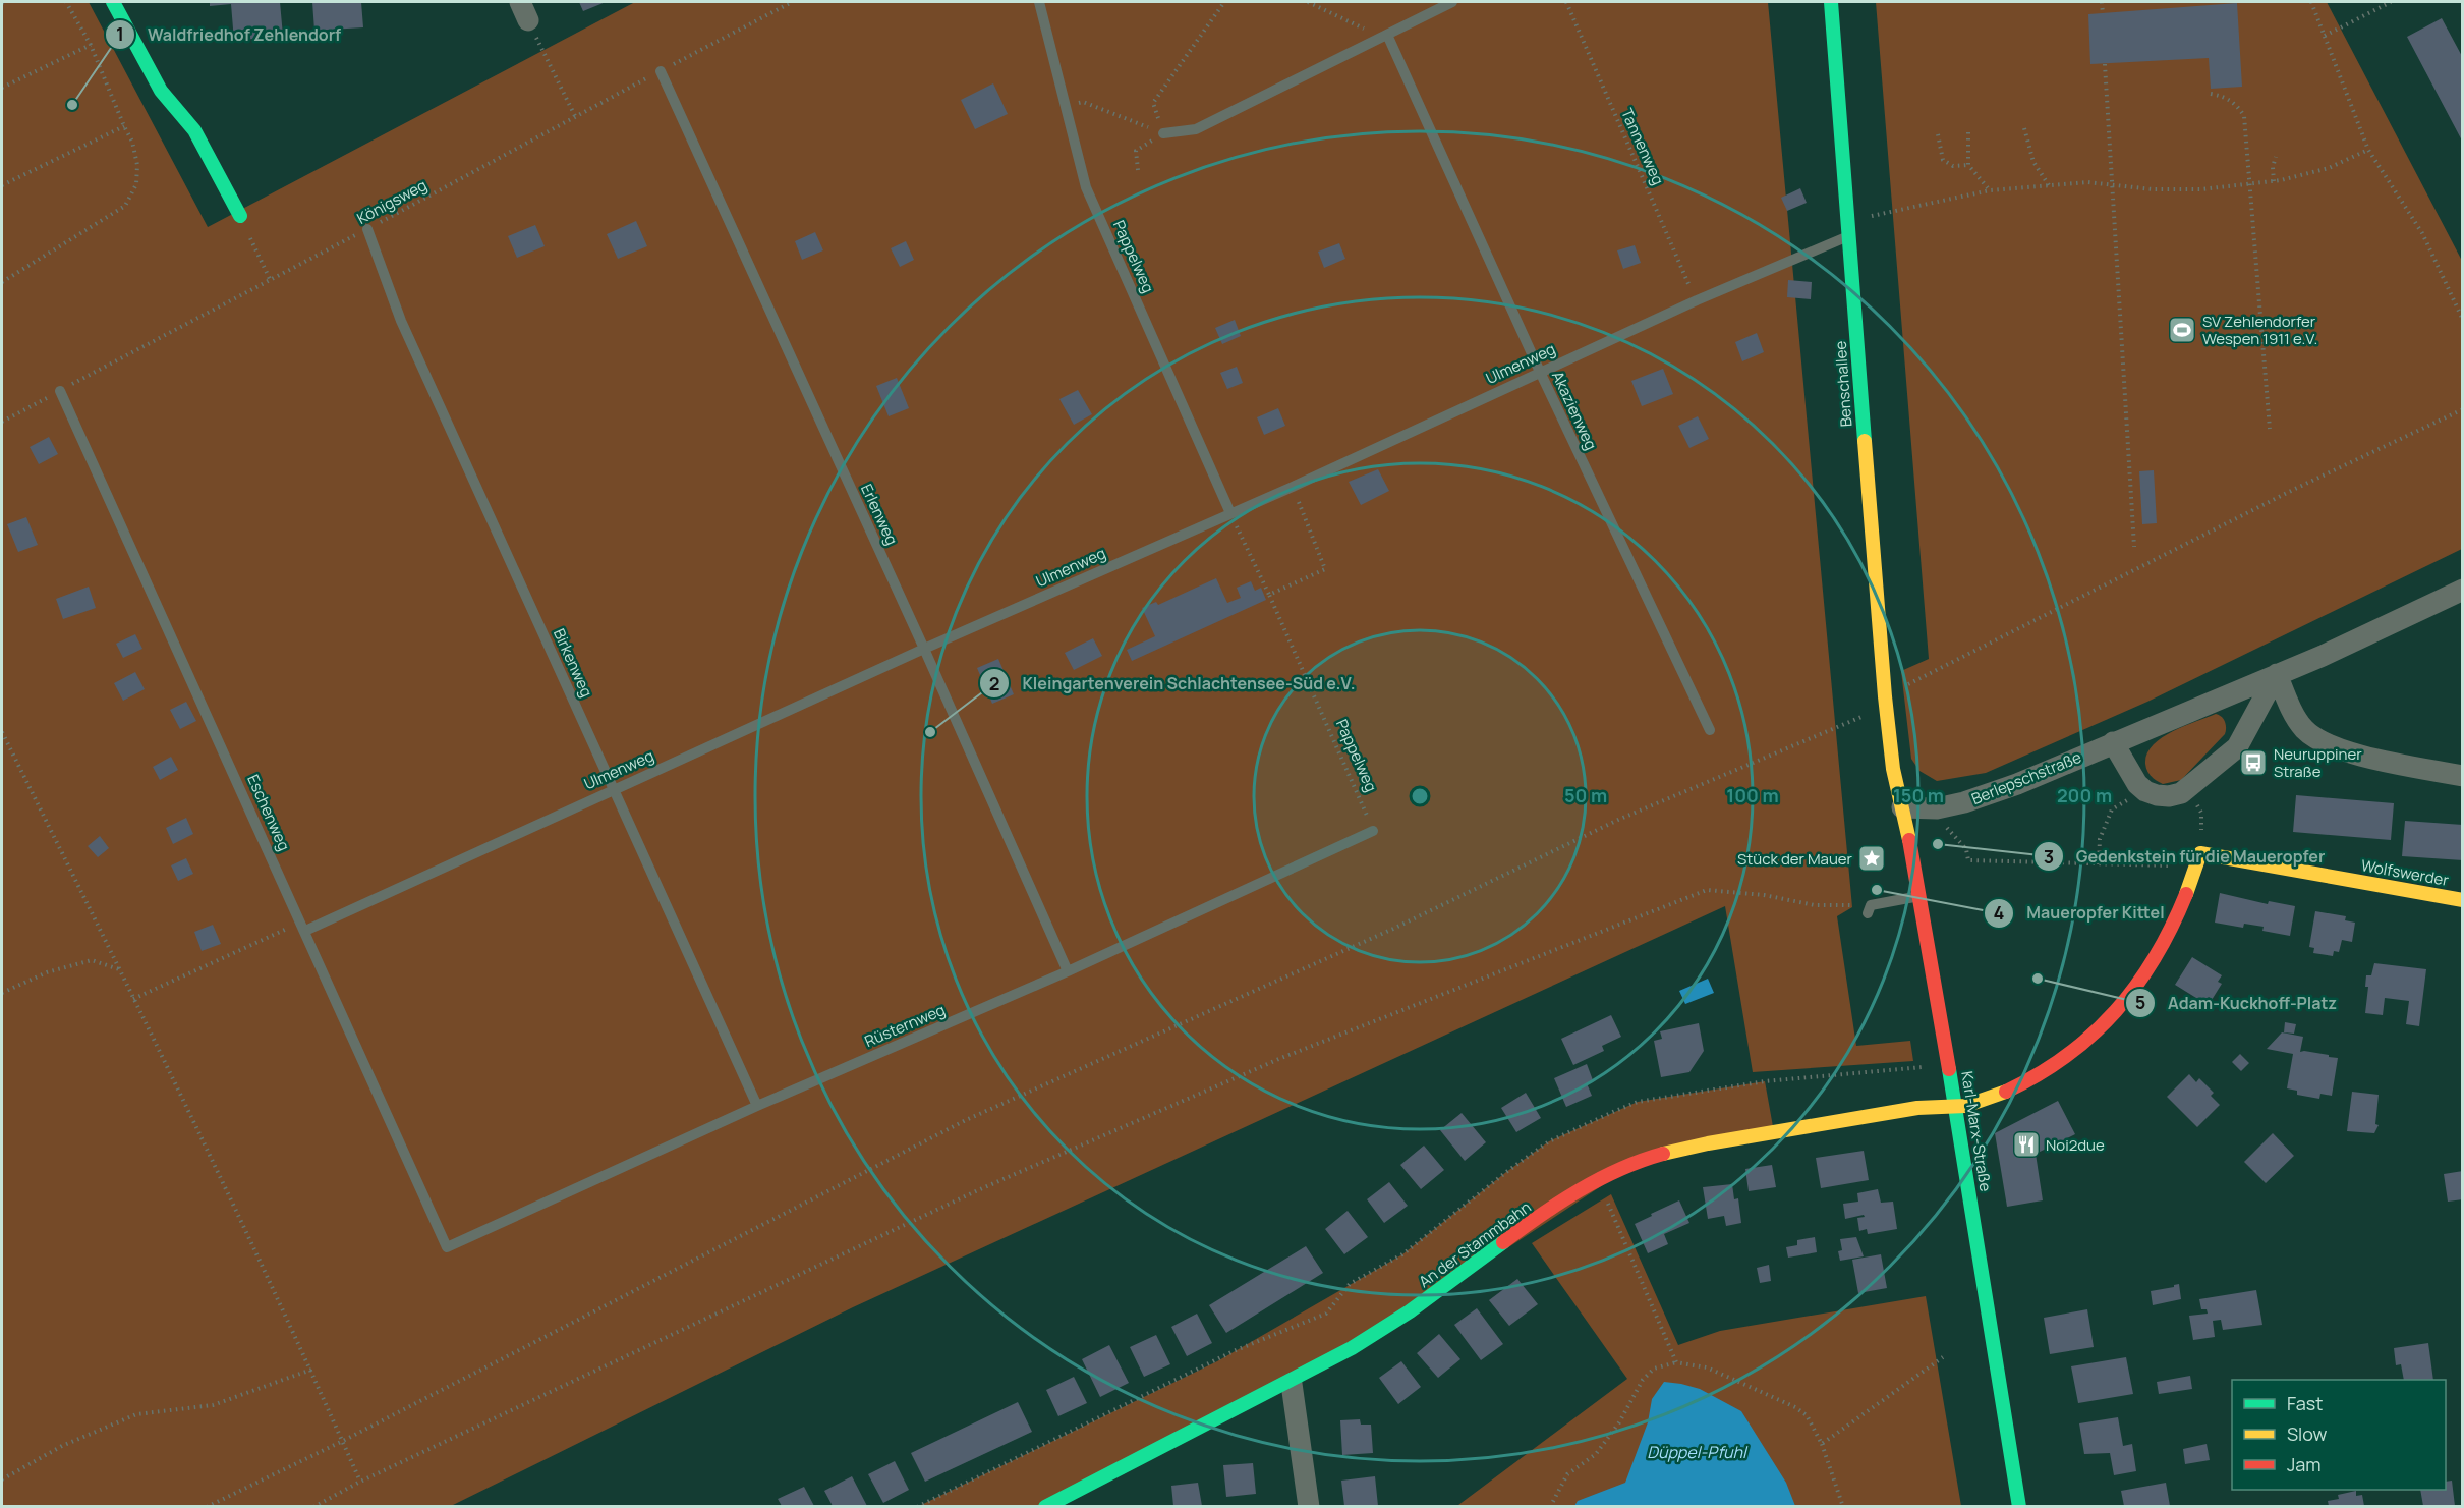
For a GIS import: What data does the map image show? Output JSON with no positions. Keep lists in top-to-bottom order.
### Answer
{
  "streets": {
    "street": [
      "Benschallee",
      "Berlepschstraße",
      "Wolfswerder",
      "Karl-Marx-Straße",
      "An der Stammbahn"
    ],
    "lane": [
      "Pappelweg",
      "Ulmenweg",
      "Akazienweg",
      "Erlenweg",
      "Birkenweg",
      "Eschenweg",
      "Rüsternweg"
    ],
    "path": ["Tannenweg", "Königsweg"]
  },
  "crossings": [
    ["Tannenweg", "Ulmenweg"],
    ["Königsweg", "Erlenweg"],
    ["Königsweg", "Birkenweg"],
    ["Königsweg", "Eschenweg"],
    ["Pappelweg", "Ulmenweg"],
    ["Pappelweg", "Rüsternweg"],
    ["Ulmenweg", "Benschallee"],
    ["Ulmenweg", "Akazienweg"],
    ["Ulmenweg", "Erlenweg"],
    ["Ulmenweg", "Birkenweg"],
    ["Ulmenweg", "Eschenweg"],
    ["Benschallee", "Karl-Marx-Straße"],
    ["Erlenweg", "Rüsternweg"],
    ["Birkenweg", "Rüsternweg"],
    ["Berlepschstraße", "Karl-Marx-Straße"],
    ["Eschenweg", "Rüsternweg"],
    ["Karl-Marx-Straße", "An der Stammbahn"]
  ],
  "water": ["Düppel-Pfuhl"],
  "places": {
    "other": [
      "Waldfriedhof Zehlendorf",
      "Kleingartenverein Schlachtensee-Süd e.V.",
      "Gedenkstein für die Maueropfer",
      "Maueropfer Kittel",
      "Adam-Kuckhoff-Platz"
    ],
    "sports": ["SV Zehlendorfer Wespen 1911 e.V."],
    "bus stop": ["Neuruppiner Straße"],
    "place": ["Stück der Mauer"],
    "restaurant": ["Noi2due"]
  },
  "legend": ["Fast", "Slow", "Jam"],
  "rings": [
    "50 m",
    "100 m",
    "150 m",
    "200 m"
  ]
}
